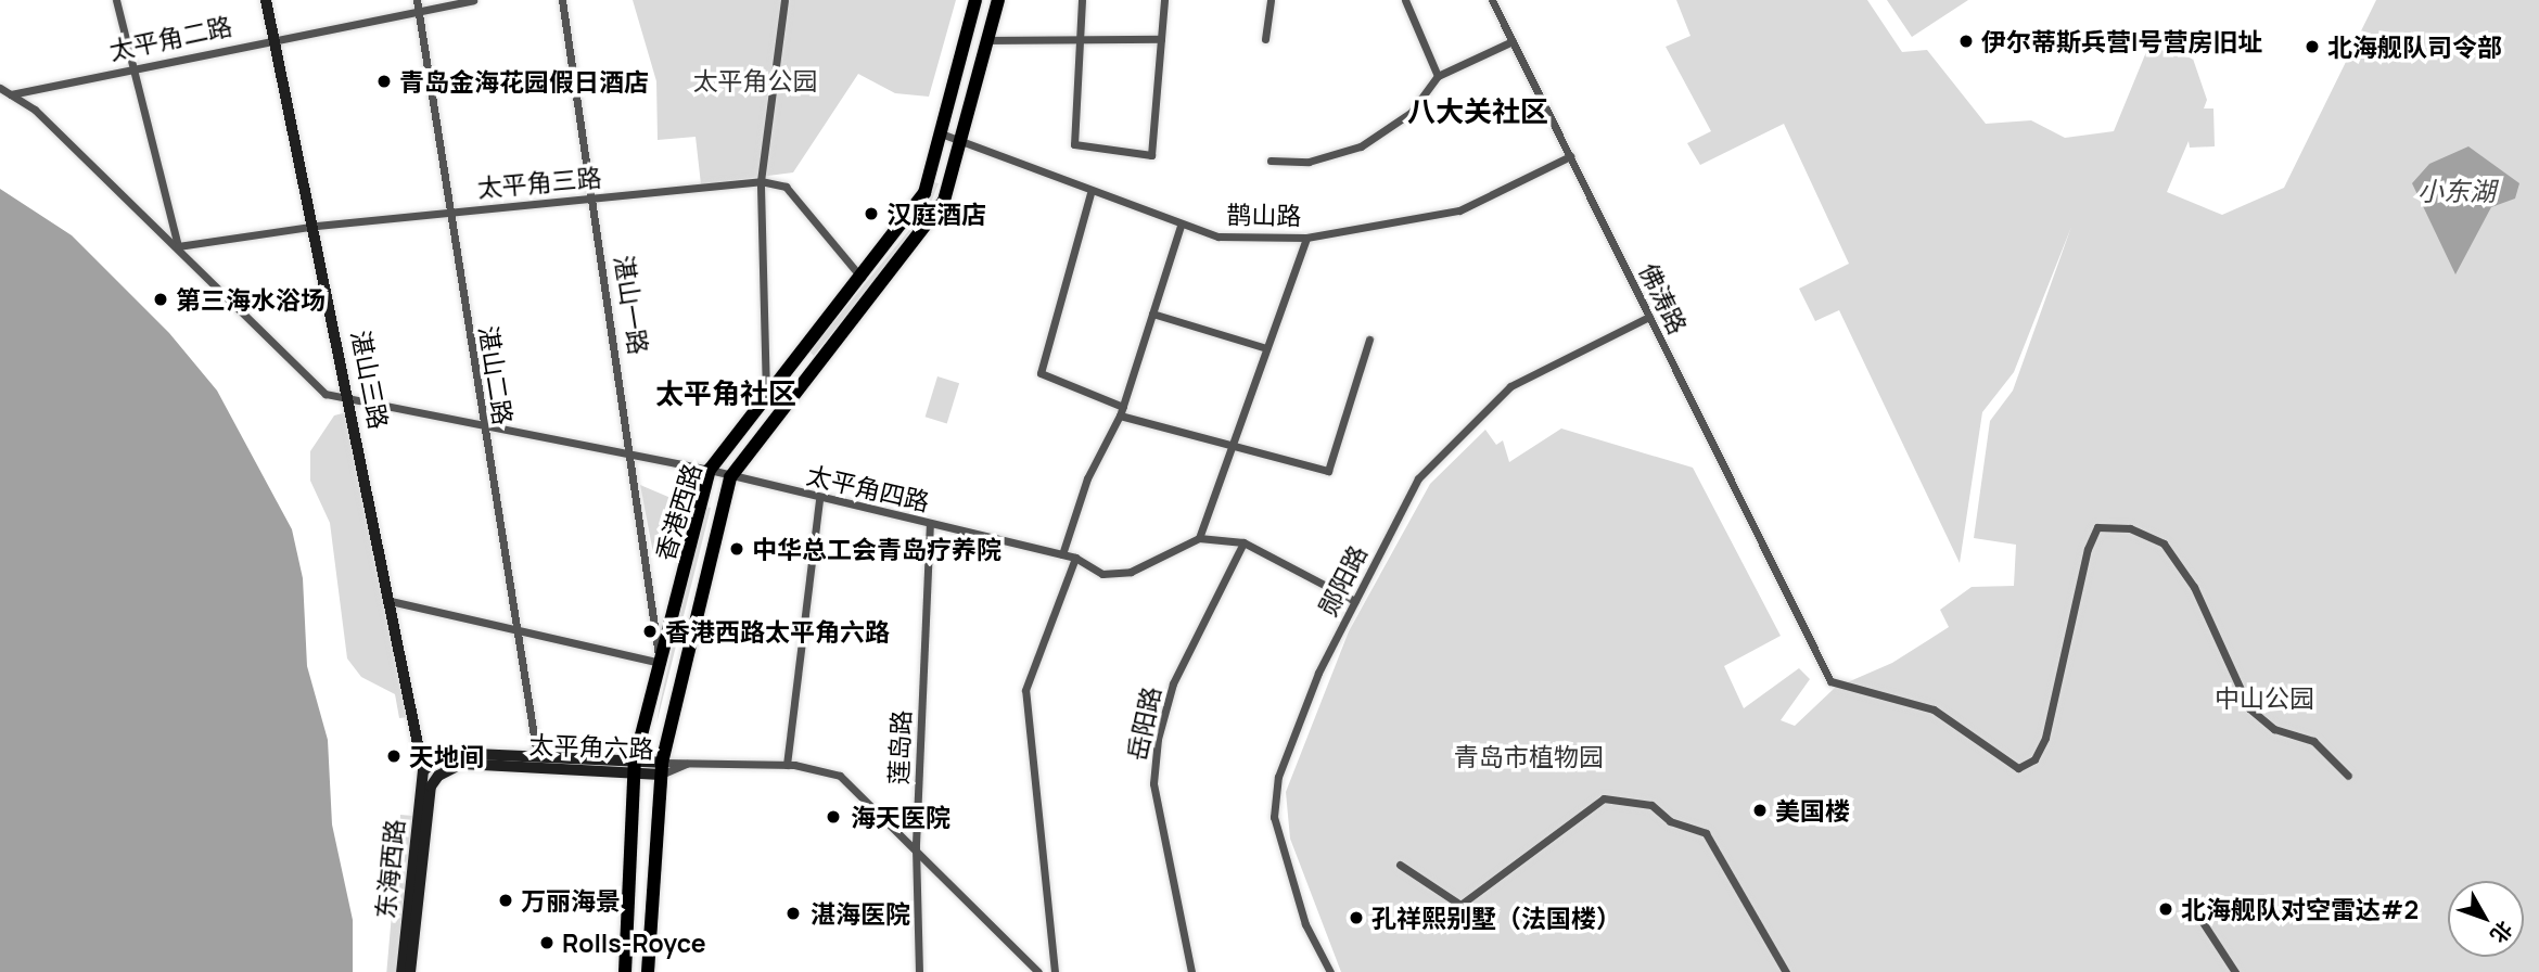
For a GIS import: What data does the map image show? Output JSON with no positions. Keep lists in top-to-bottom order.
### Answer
{
  "streets": {
    "main road": [
      "湛山三路",
      "香港西路",
      "太平角六路",
      "东海西路"
    ],
    "street": [
      "太平角二路",
      "太平角三路",
      "鹊山路",
      "佛涛路",
      "湛山一路",
      "湛山二路",
      "太平角四路",
      "郧阳路",
      "岳阳路",
      "莲岛路"
    ]
  },
  "crossings": [
    ["太平角二路", "湛山二路"],
    ["太平角二路", "湛山三路"],
    ["太平角二路", "太平角四路"],
    ["太平角三路", "湛山一路"],
    ["太平角三路", "湛山二路"],
    ["太平角三路", "湛山三路"],
    ["太平角三路", "太平角四路"],
    ["鹊山路", "佛涛路"],
    ["鹊山路", "香港西路"],
    ["佛涛路", "郧阳路"],
    ["湛山一路", "太平角四路"],
    ["湛山一路", "香港西路"],
    ["湛山二路", "太平角四路"],
    ["湛山二路", "太平角六路"],
    ["湛山三路", "太平角四路"],
    ["湛山三路", "太平角六路"],
    ["湛山三路", "东海西路"],
    ["太平角四路", "香港西路"],
    ["太平角四路", "莲岛路"],
    ["香港西路", "太平角六路"],
    ["太平角六路", "莲岛路"],
    ["太平角六路", "东海西路"]
  ],
  "districts": ["八大关社区", "太平角社区"],
  "water": ["小东湖"],
  "parks": ["太平角公园", "中山公园", "青岛市植物园"],
  "places": [
    "伊尔蒂斯兵营I号营房旧址",
    "北海舰队司令部",
    "青岛金海花园假日酒店",
    "汉庭酒店",
    "第三海水浴场",
    "中华总工会青岛疗养院",
    "香港西路太平角六路",
    "天地间",
    "美国楼",
    "海天医院",
    "万丽海景",
    "北海舰队对空雷达#2",
    "湛海医院",
    "孔祥熙别墅（法国楼）",
    "Rolls-Royce"
  ],
  "north": "bottom right"
}
